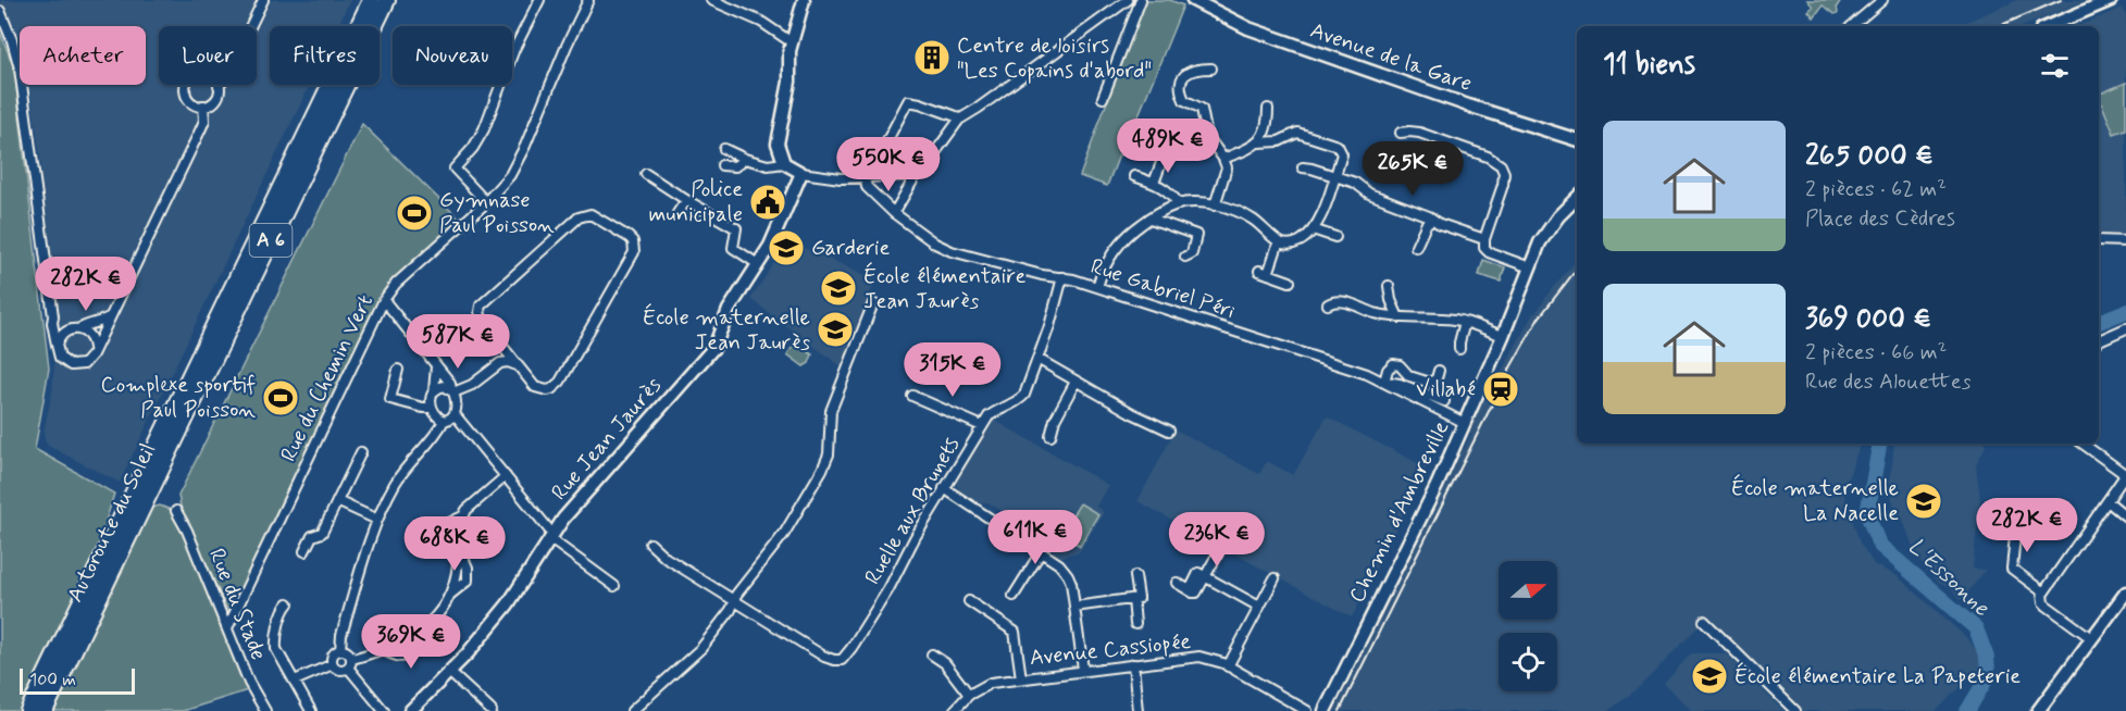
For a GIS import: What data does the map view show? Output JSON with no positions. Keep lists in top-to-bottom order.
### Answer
{
  "streets": {
    "highway": ["A 6", "Autoroute du Soleil"],
    "street": [
      "Avenue de la Gare",
      "Rue Gabriel Péri",
      "Rue du Chemin Vert",
      "Rue Jean Jaurès",
      "Ruelle aux Brunets",
      "Chemin d'Ambreville",
      "Rue du Stade",
      "Avenue Cassiopée"
    ]
  },
  "crossings": [
    ["Rue Gabriel Péri", "Ruelle aux Brunets"],
    ["Rue Gabriel Péri", "Chemin d'Ambreville"],
    ["Rue du Chemin Vert", "Rue du Stade"]
  ],
  "water": ["L'Essonne"],
  "places": {
    "building": ["Centre de loisirs \"Les Copains d'abord\""],
    "public building": ["Police municipale"],
    "sports": ["Gymnase Paul Poisson", "Complexe sportif Paul Poisson"],
    "school or university": [
      "Garderie",
      "École élémentaire Jean Jaurès",
      "École maternelle Jean Jaurès",
      "École maternelle La Nacelle",
      "École élémentaire La Papeterie"
    ],
    "station": ["Villabé"]
  },
  "scale_bar": "100 m",
  "north": "right",
  "page": {
    "chip": [
      "Acheter",
      "Louer",
      "Filtres",
      "Nouveau"
    ],
    "heading": "11 biens",
    "list": [
      {
        "name": "265 000 €",
        "note": "2 pièces · 62 m² · Place des Cèdres"
      },
      {
        "name": "369 000 €",
        "note": "2 pièces · 66 m² · Rue des Alouettes"
      }
    ],
    "price": [
      "489K €",
      "550K €",
      "265K €",
      "282K €",
      "587K €",
      "315K €",
      "282K €",
      "611K €",
      "236K €",
      "688K €",
      "369K €"
    ],
    "scale": "100 m"
  }
}
